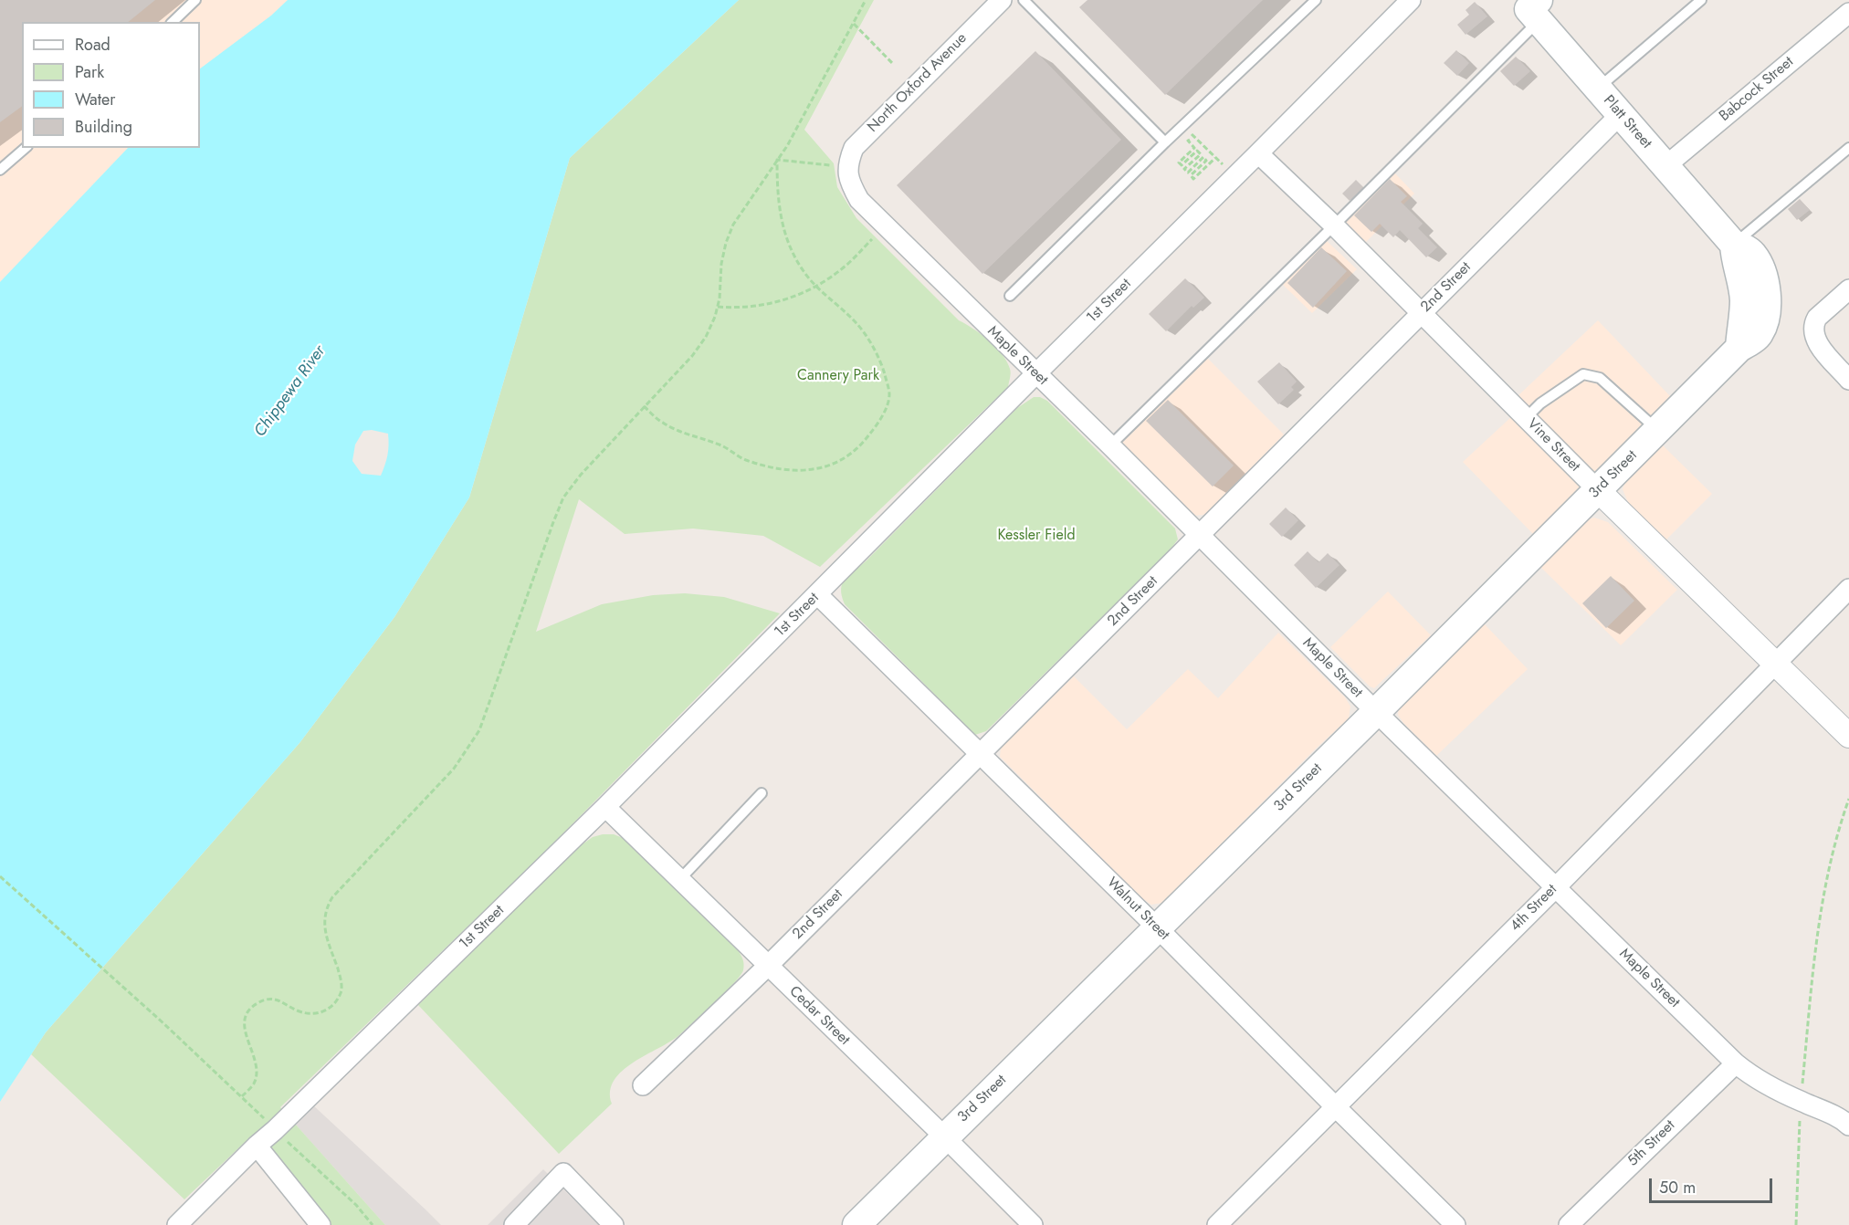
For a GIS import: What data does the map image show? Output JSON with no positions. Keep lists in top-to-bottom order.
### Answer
{
  "streets": {
    "main road": ["Platt Street", "3rd Street"],
    "street": [
      "North Oxford Avenue",
      "Babcock Street",
      "2nd Street",
      "1st Street",
      "Maple Street",
      "Vine Street",
      "4th Street",
      "Walnut Street",
      "Cedar Street",
      "5th Street"
    ]
  },
  "crossings": [
    ["North Oxford Avenue", "Maple Street"],
    ["Babcock Street", "Platt Street"],
    ["Platt Street", "2nd Street"],
    ["Platt Street", "3rd Street"],
    ["2nd Street", "Maple Street"],
    ["2nd Street", "Vine Street"],
    ["2nd Street", "Walnut Street"],
    ["2nd Street", "Cedar Street"],
    ["1st Street", "Maple Street"],
    ["1st Street", "Vine Street"],
    ["1st Street", "Walnut Street"],
    ["1st Street", "Cedar Street"],
    ["Maple Street", "3rd Street"],
    ["Maple Street", "4th Street"],
    ["Maple Street", "5th Street"],
    ["Vine Street", "3rd Street"],
    ["Vine Street", "4th Street"],
    ["3rd Street", "Walnut Street"],
    ["3rd Street", "Cedar Street"],
    ["4th Street", "Walnut Street"]
  ],
  "water": ["Chippewa River"],
  "parks": ["Cannery Park", "Kessler Field"],
  "legend": [
    "Road",
    "Park",
    "Water",
    "Building"
  ],
  "scale_bar": "50 m"
}
